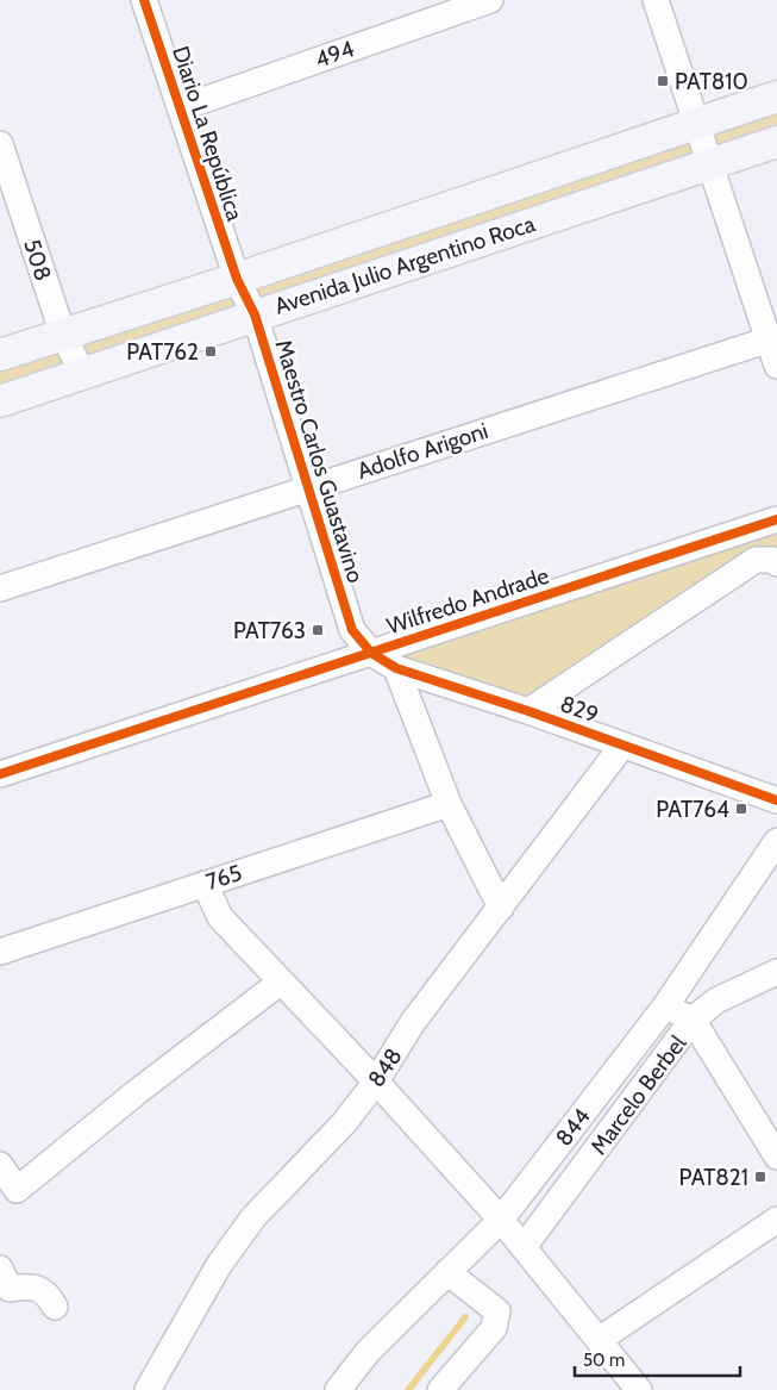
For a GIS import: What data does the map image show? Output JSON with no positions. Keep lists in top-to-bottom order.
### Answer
{
  "streets": {
    "main road": ["Avenida Julio Argentino Roca"],
    "street": [
      "494",
      "Diario La República",
      "508",
      "Adolfo Arigoni",
      "Maestro Carlos Guastavino",
      "Wilfredo Andrade",
      "829",
      "765",
      "848",
      "Marcelo Berbel",
      "844"
    ]
  },
  "crossings": [
    ["494", "Diario La República"],
    ["Diario La República", "Avenida Julio Argentino Roca"],
    ["Diario La República", "Maestro Carlos Guastavino"],
    ["508", "Avenida Julio Argentino Roca"],
    ["Avenida Julio Argentino Roca", "Maestro Carlos Guastavino"],
    ["Adolfo Arigoni", "Maestro Carlos Guastavino"],
    ["Maestro Carlos Guastavino", "Wilfredo Andrade"],
    ["Maestro Carlos Guastavino", "829"],
    ["Wilfredo Andrade", "829"],
    ["829", "848"]
  ],
  "places": {
    "transit": [
      "PAT810",
      "PAT762",
      "PAT763",
      "PAT764",
      "PAT821"
    ]
  },
  "scale_bar": "50 m"
}
